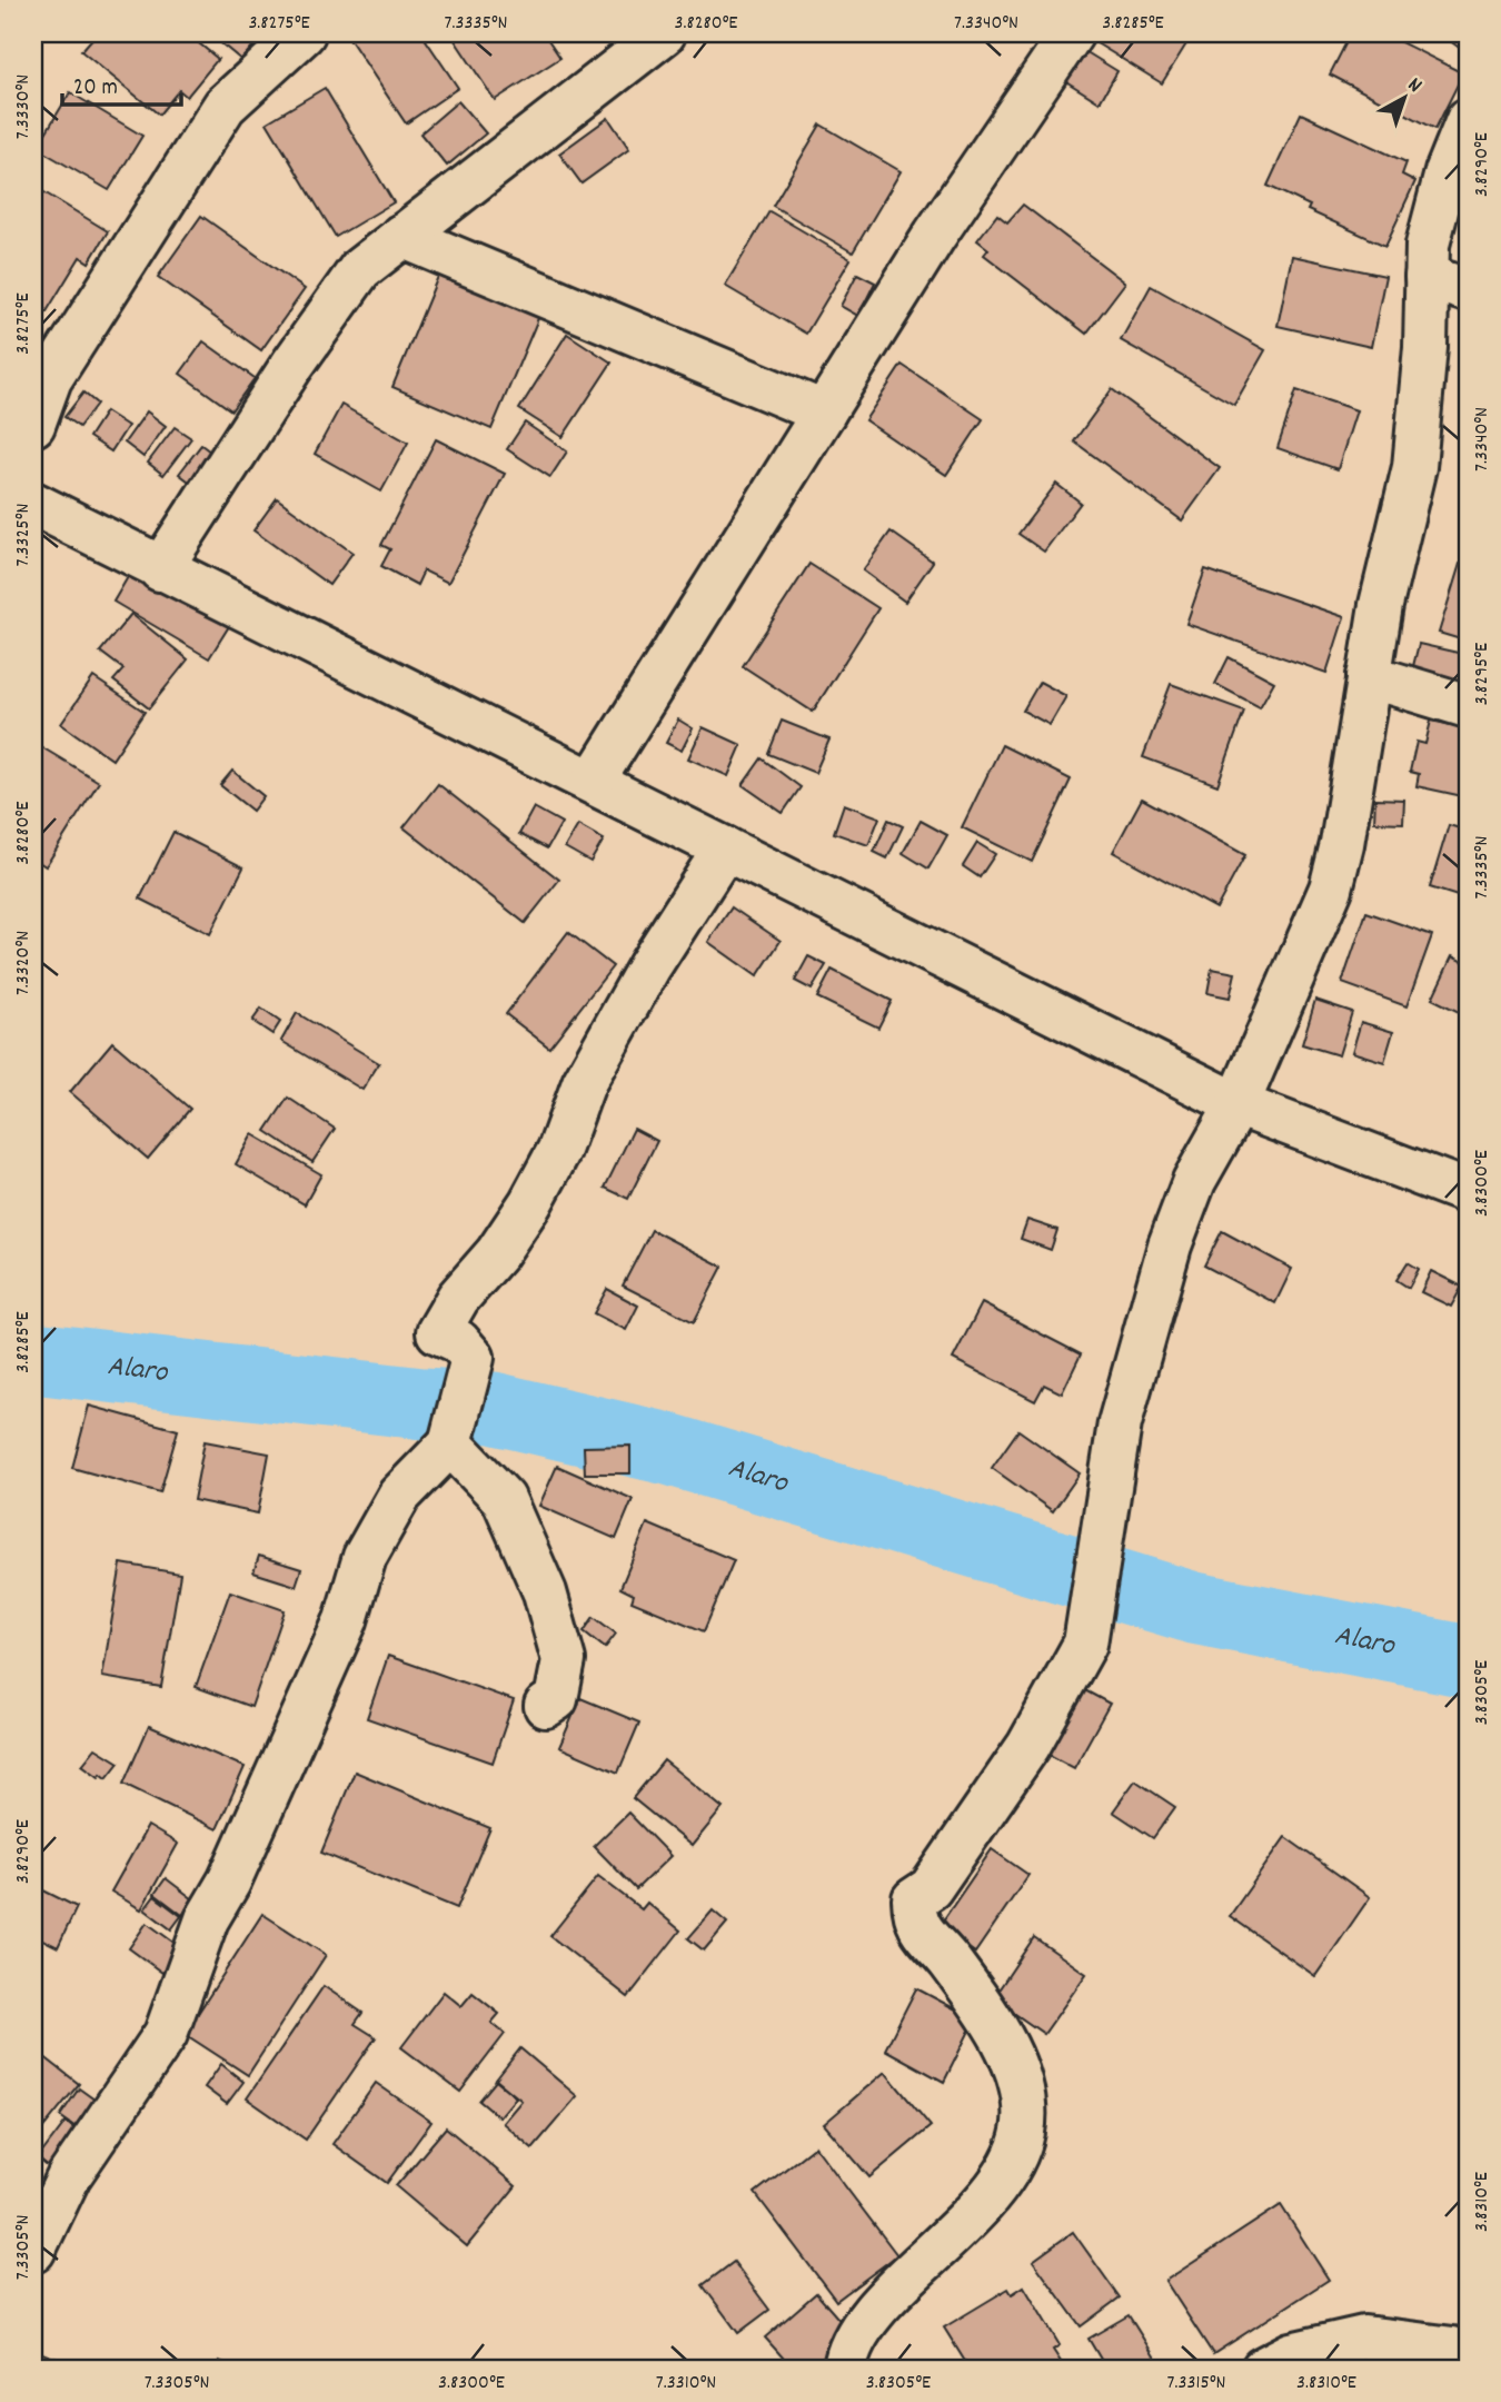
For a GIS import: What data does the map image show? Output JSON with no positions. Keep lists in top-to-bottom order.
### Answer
{
  "water": ["Alaro"],
  "scale_bar": "20 m",
  "north": "top right",
  "coordinates": [
    "3.8275°E",
    "7.3335°N",
    "3.8280°E",
    "7.3340°N",
    "3.8285°E",
    "7.3330°N",
    "3.8290°E",
    "7.3325°N",
    "3.8295°E",
    "7.3320°N",
    "3.8300°E",
    "3.8305°E",
    "3.8310°E",
    "7.3305°N",
    "7.3310°N",
    "7.3315°N"
  ]
}
